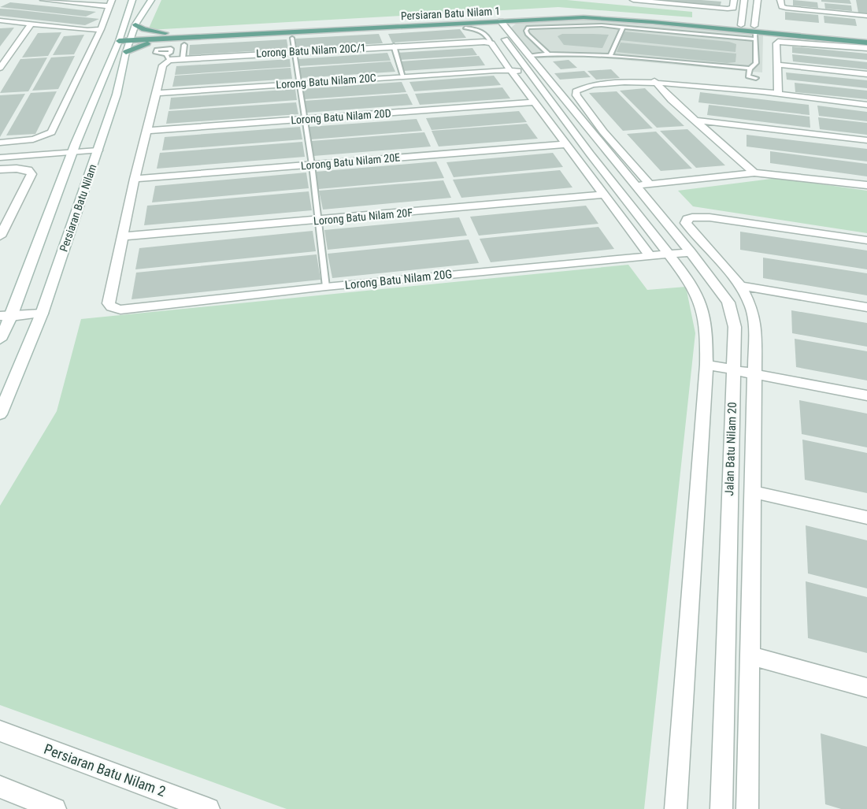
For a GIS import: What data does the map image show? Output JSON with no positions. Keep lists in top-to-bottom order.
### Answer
{
  "streets": {
    "main road": ["Persiaran Batu Nilam 1"],
    "street": [
      "Lorong Batu Nilam 20C/1",
      "Lorong Batu Nilam 20C",
      "Lorong Batu Nilam 20D",
      "Lorong Batu Nilam 20E",
      "Persiaran Batu Nilam",
      "Lorong Batu Nilam 20F",
      "Lorong Batu Nilam 20G",
      "Jalan Batu Nilam 20",
      "Persiaran Batu Nilam 2"
    ]
  },
  "crossings": [
    ["Persiaran Batu Nilam 1", "Persiaran Batu Nilam"],
    ["Persiaran Batu Nilam 1", "Jalan Batu Nilam 20"],
    ["Lorong Batu Nilam 20C/1", "Lorong Batu Nilam 20C"],
    ["Lorong Batu Nilam 20C/1", "Lorong Batu Nilam 20D"],
    ["Lorong Batu Nilam 20C/1", "Lorong Batu Nilam 20E"],
    ["Lorong Batu Nilam 20C/1", "Lorong Batu Nilam 20F"],
    ["Lorong Batu Nilam 20C/1", "Lorong Batu Nilam 20G"],
    ["Lorong Batu Nilam 20C", "Jalan Batu Nilam 20"],
    ["Lorong Batu Nilam 20G", "Jalan Batu Nilam 20"]
  ]
}
